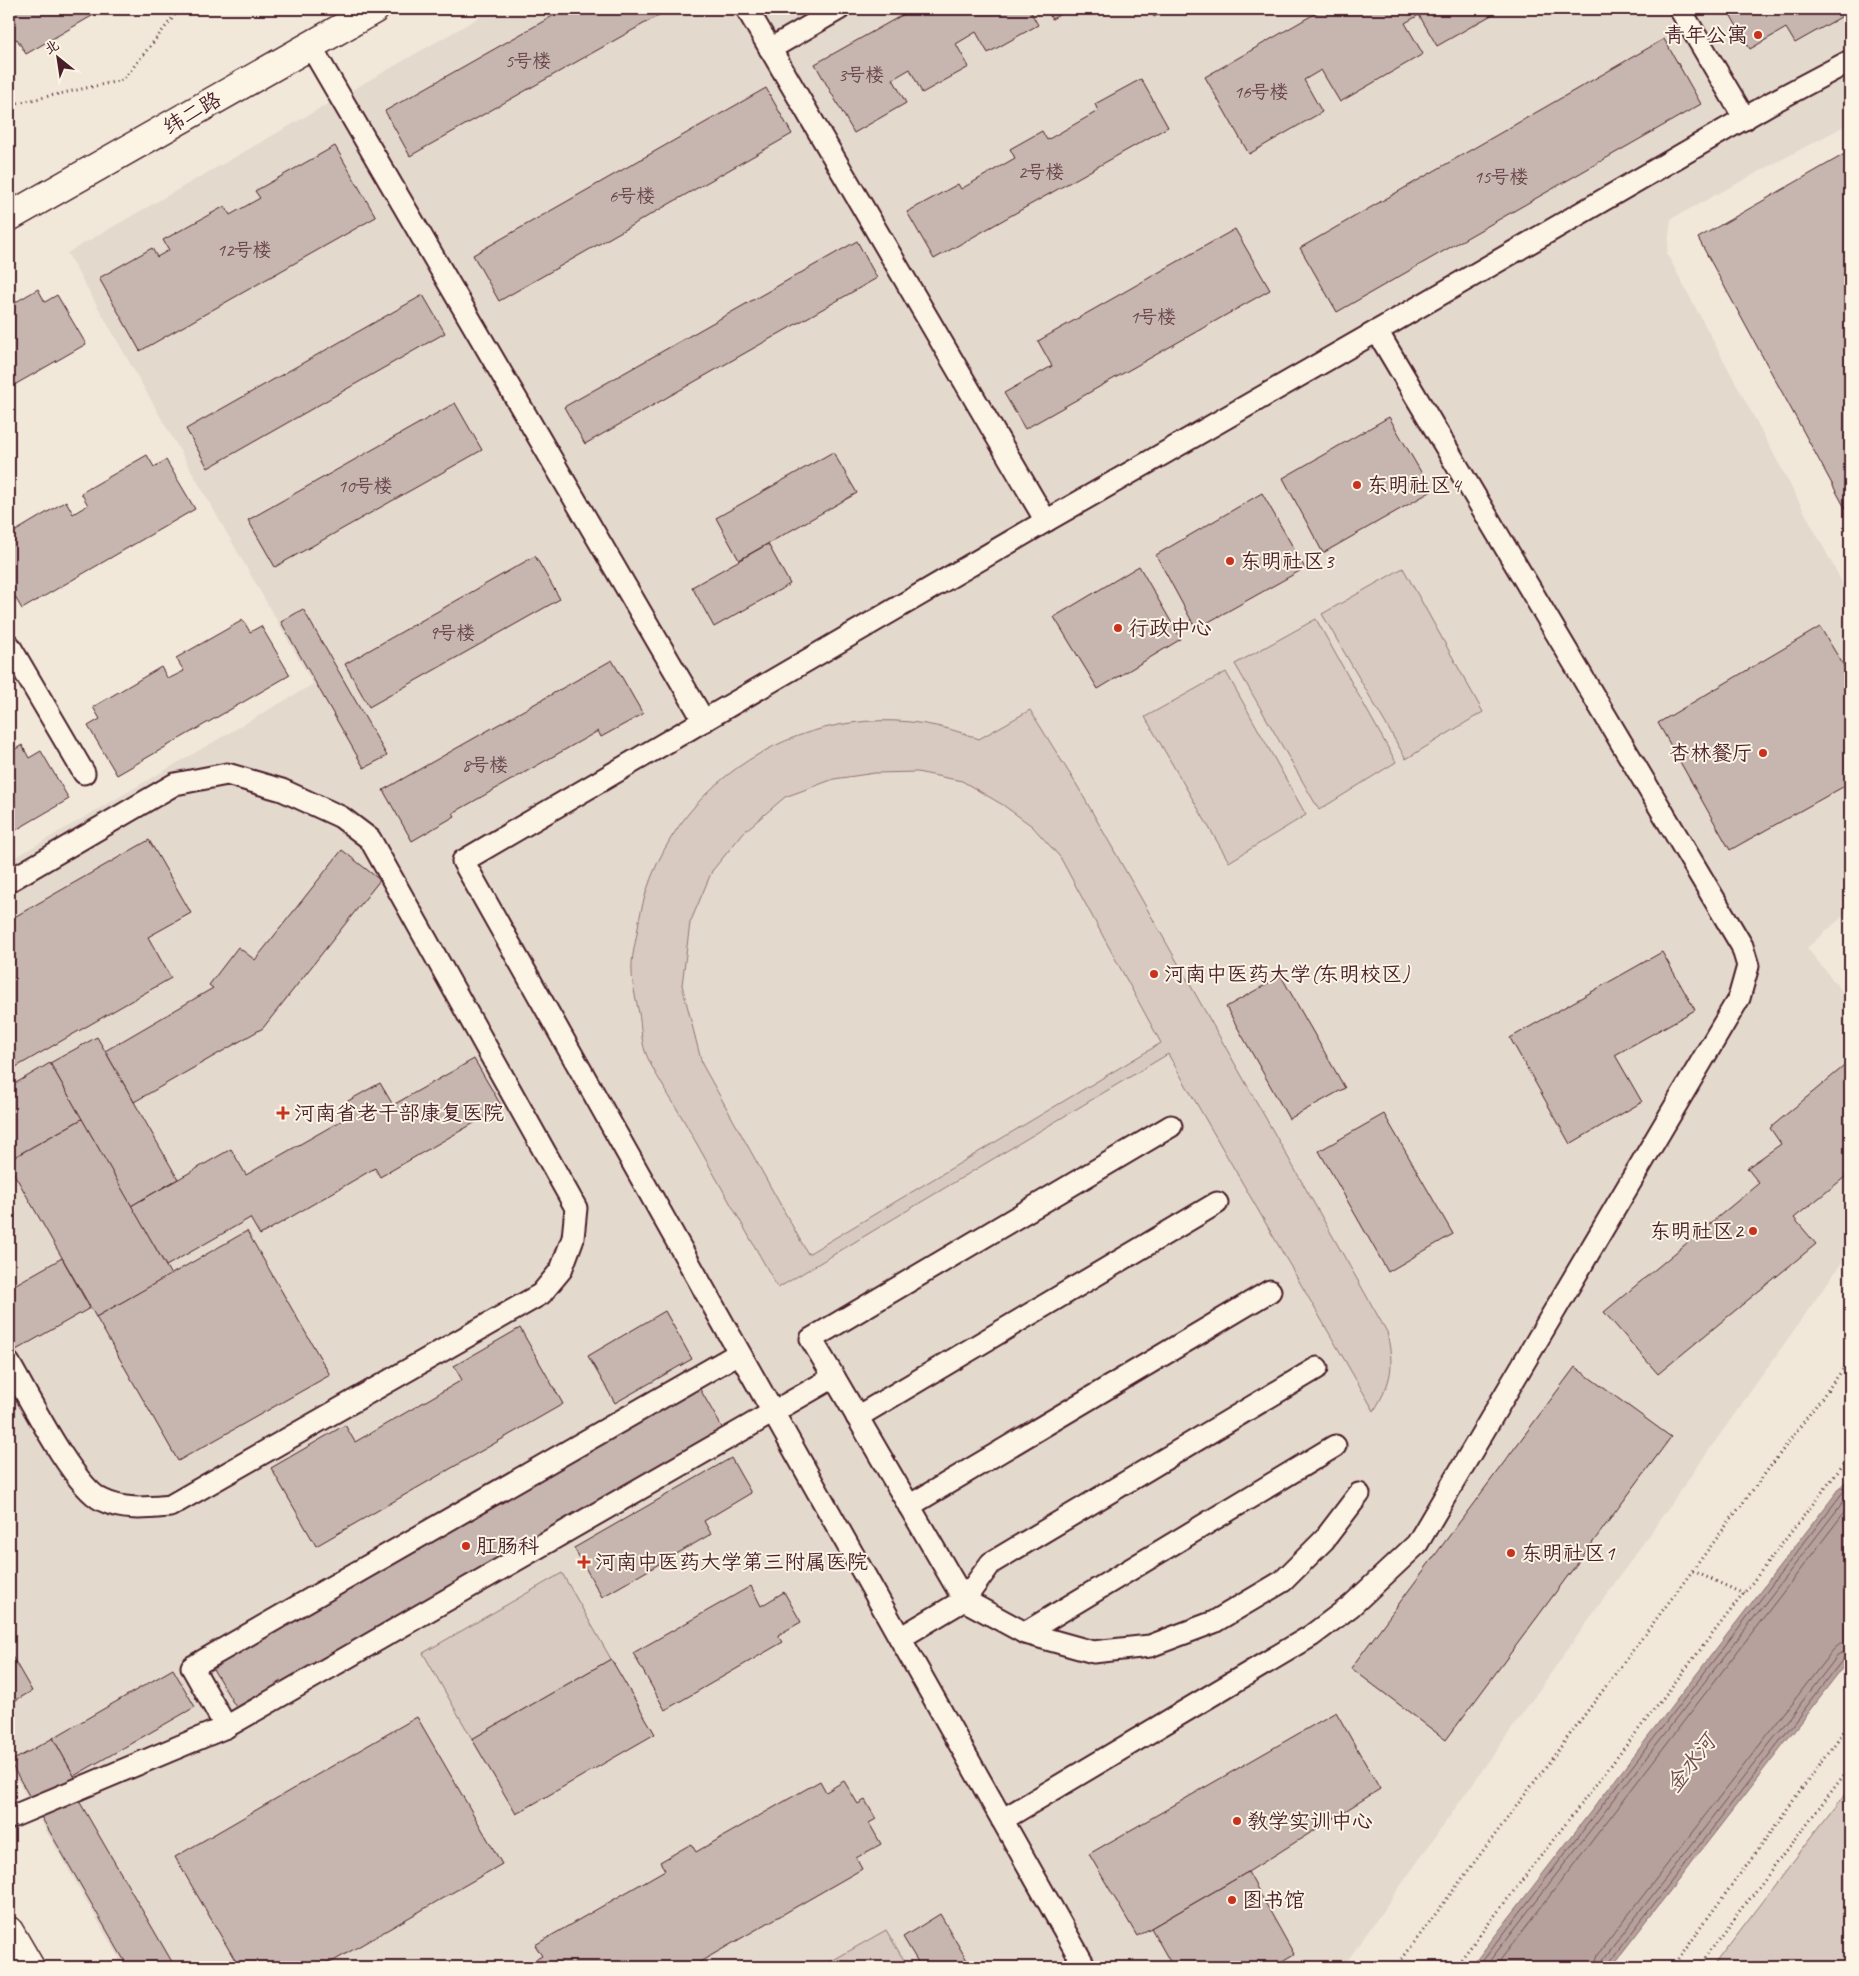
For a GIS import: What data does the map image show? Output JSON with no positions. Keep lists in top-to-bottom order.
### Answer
{
  "streets": {
    "street": ["纬二路"]
  },
  "water": ["金水河"],
  "places": {
    "other": [
      "青年公寓",
      "东明社区4",
      "东明社区3",
      "行政中心",
      "杏林餐厅",
      "河南中医药大学(东明校区)",
      "东明社区2",
      "肛肠科",
      "东明社区1",
      "教学实训中心",
      "图书馆"
    ],
    "health": ["河南省老干部康复医院", "河南中医药大学第三附属医院"]
  },
  "house_numbers": [
    "5号楼",
    "3号楼",
    "16号楼",
    "2号楼",
    "15号楼",
    "6号楼",
    "12号楼",
    "1号楼",
    "10号楼",
    "9号楼",
    "8号楼"
  ],
  "north": "top left"
}
